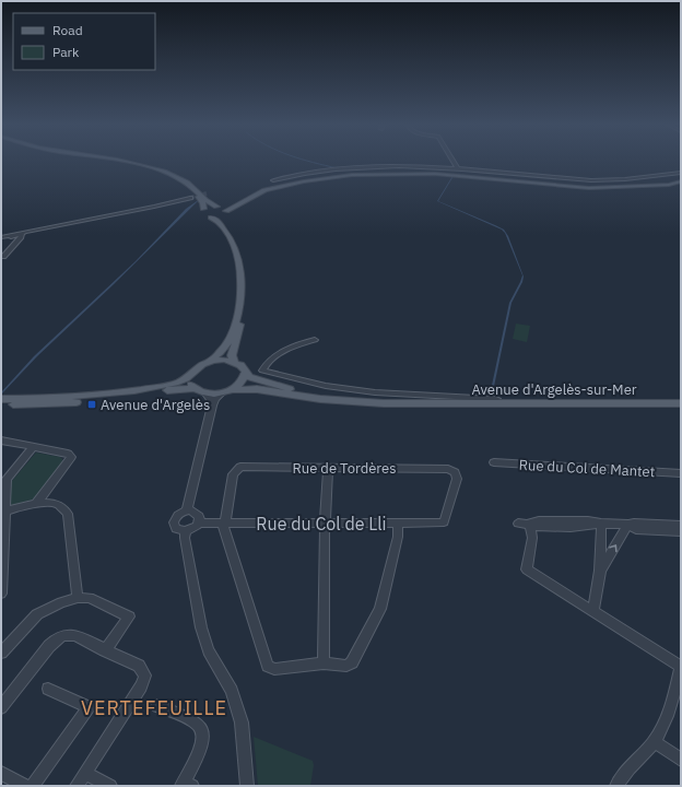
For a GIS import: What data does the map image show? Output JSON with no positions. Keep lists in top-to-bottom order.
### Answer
{
  "streets": {
    "main road": ["Avenue d'Argelès-sur-Mer"],
    "street": ["Rue de Tordères", "Rue du Col de Mantet", "Rue du Col de Lli"]
  },
  "crossings": [
    ["Rue de Tordères", "Rue du Col de Lli"]
  ],
  "districts": ["VERTEFEUILLE"],
  "places": {
    "transit": ["Avenue d'Argelès"]
  },
  "legend": ["Road", "Park"]
}
